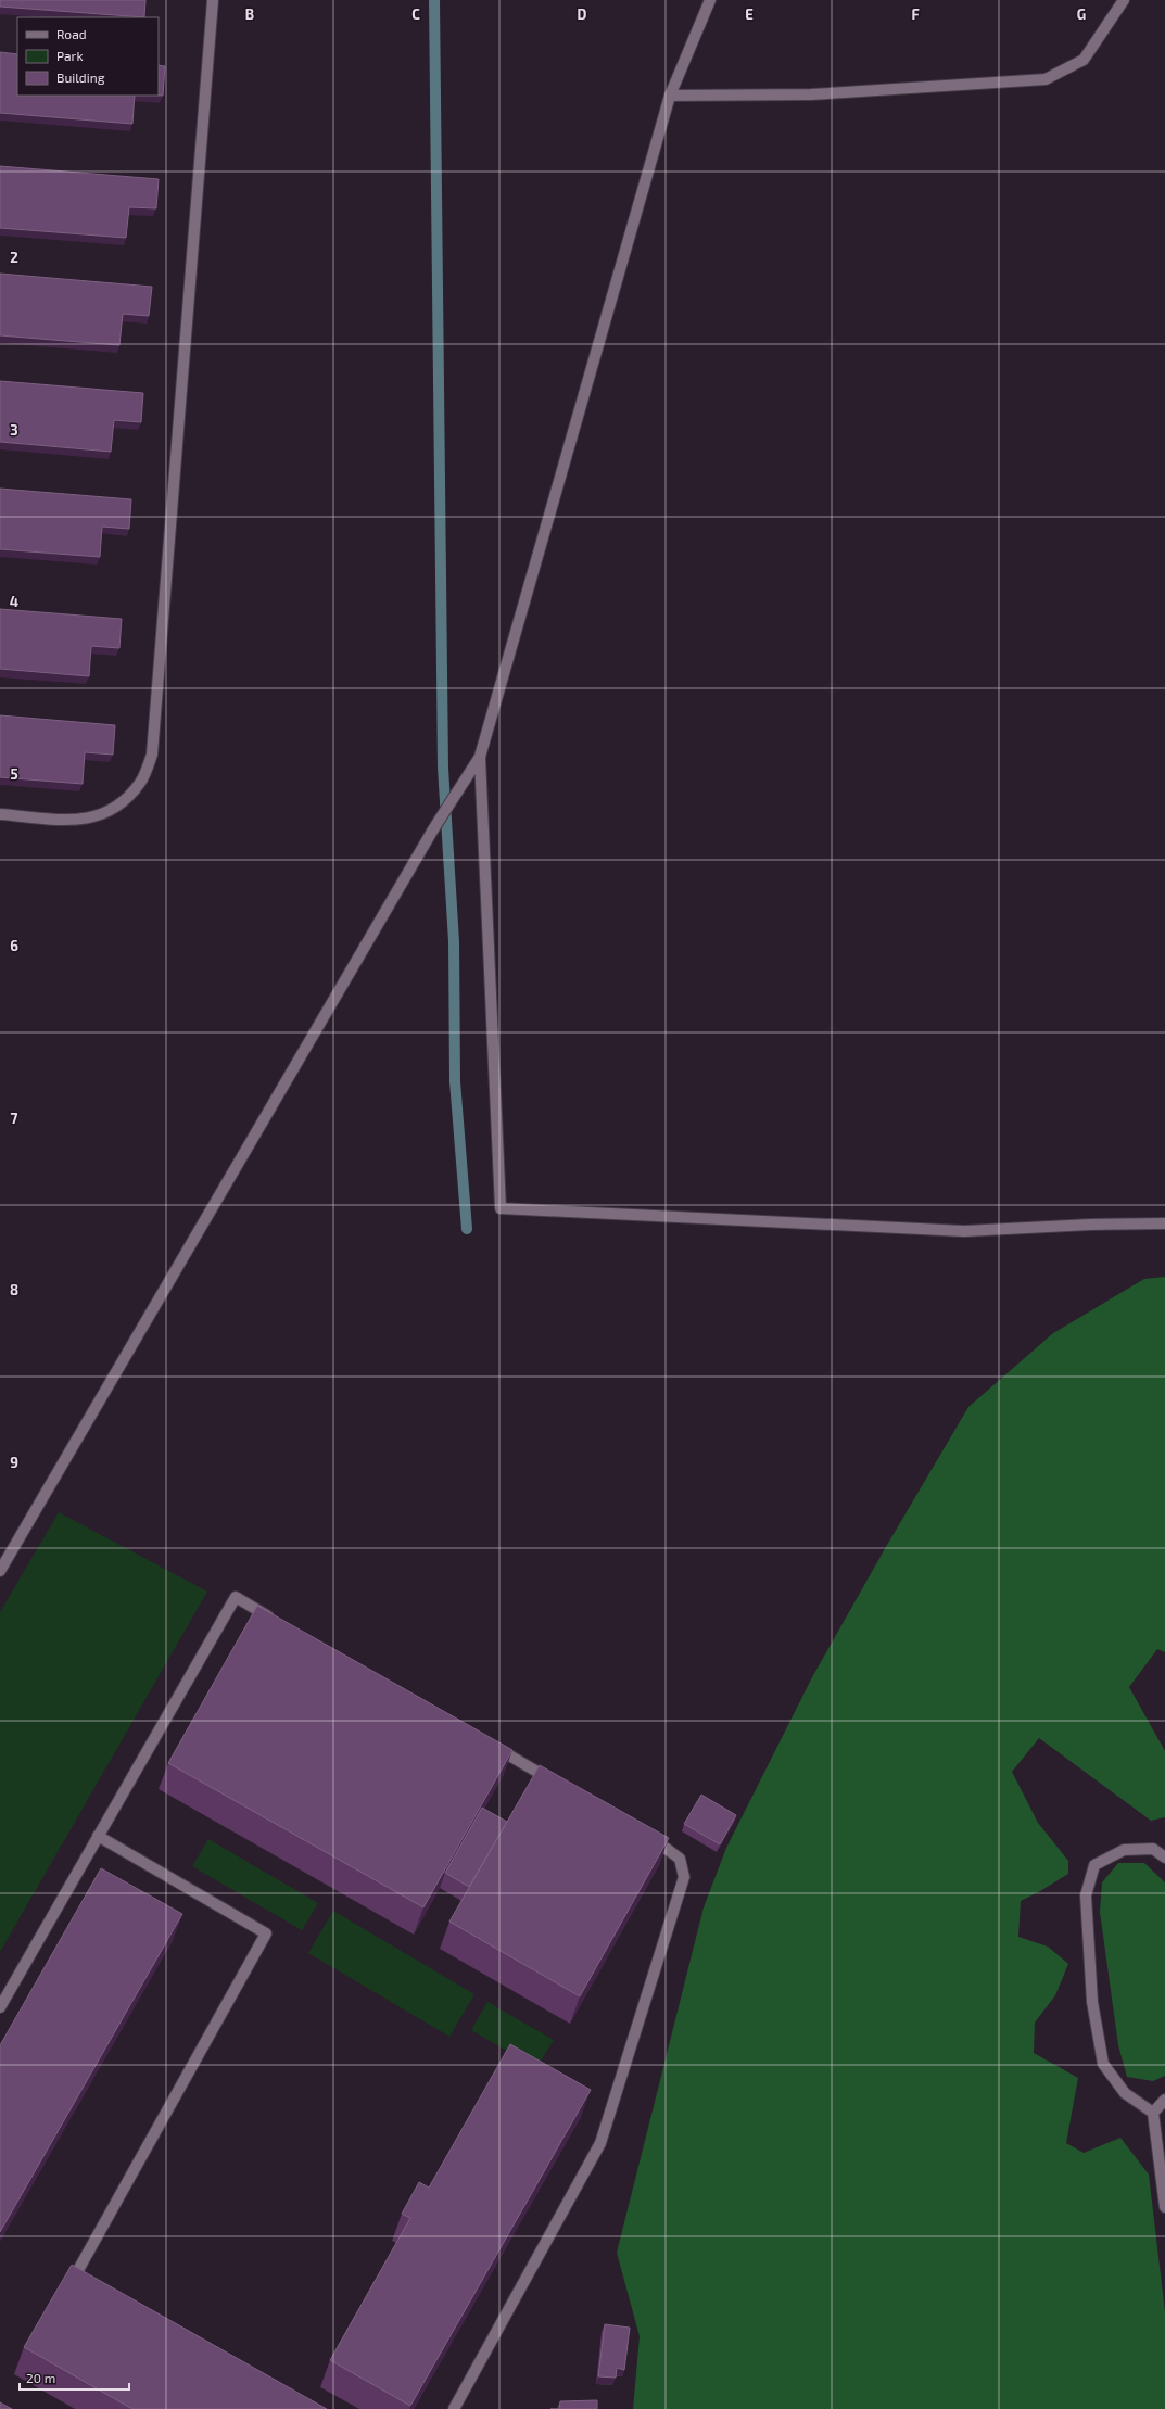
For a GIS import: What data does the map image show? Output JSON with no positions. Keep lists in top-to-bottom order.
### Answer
{
  "legend": ["Road", "Park", "Building"],
  "scale_bar": "20 m",
  "grid": {
    "columns": [
      "B",
      "C",
      "D",
      "E",
      "F",
      "G"
    ],
    "rows": [
      "2",
      "3",
      "4",
      "5",
      "6",
      "7",
      "8",
      "9"
    ]
  }
}
